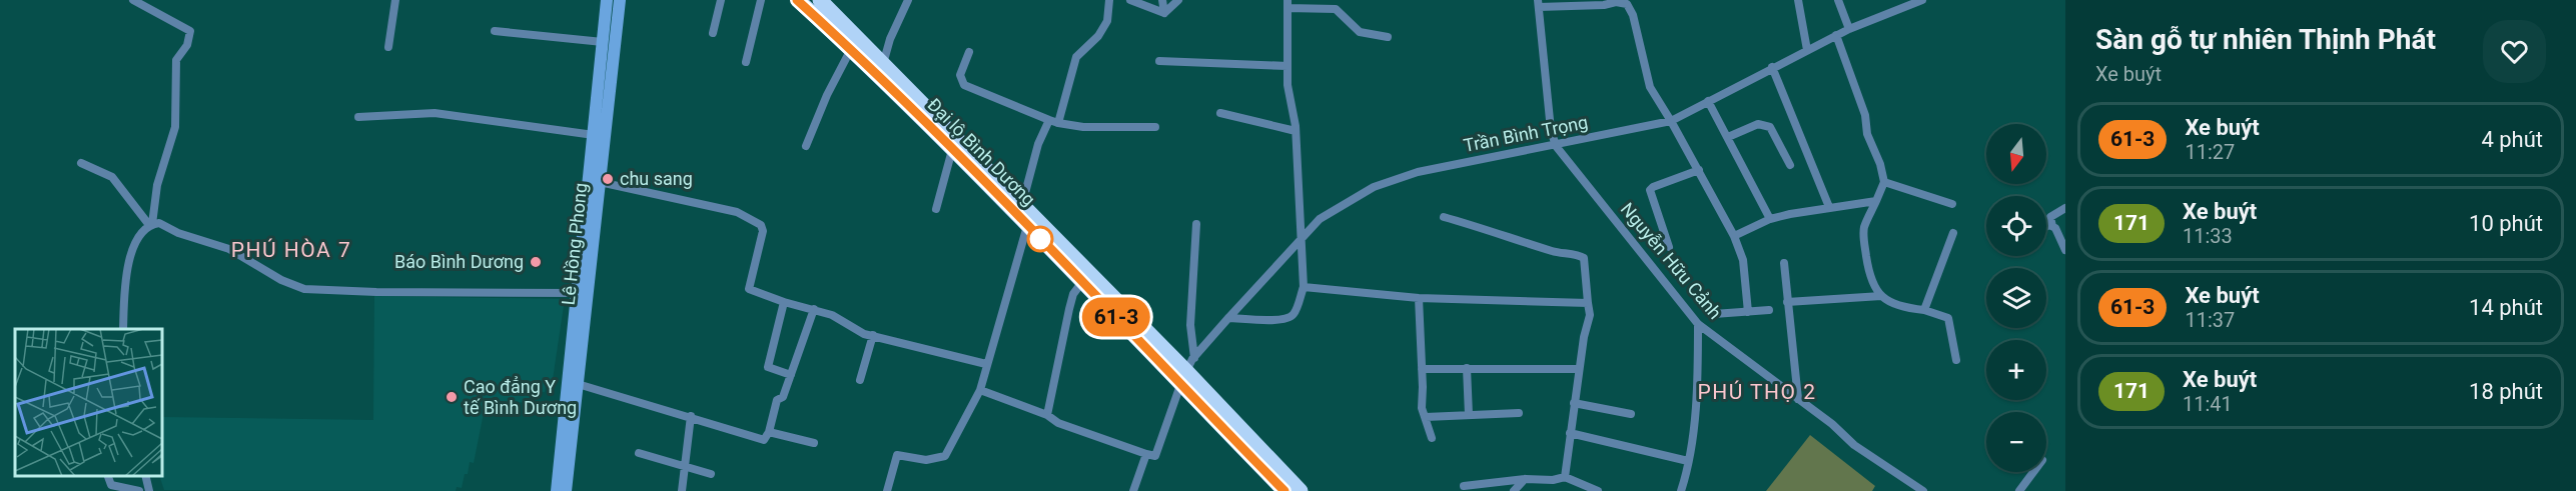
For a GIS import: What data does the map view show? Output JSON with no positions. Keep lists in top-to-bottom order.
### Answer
{
  "streets": {
    "highway": ["Đại lộ Bình Dương"],
    "street": ["Trần Bình Trọng", "Lê Hồng Phong", "Nguyễn Hữu Cảnh"]
  },
  "crossings": [
    ["Trần Bình Trọng", "Đại lộ Bình Dương"],
    ["Trần Bình Trọng", "Nguyễn Hữu Cảnh"]
  ],
  "districts": ["PHÚ HÒA 7", "PHÚ THỌ 2"],
  "places": ["chu sang", "Báo Bình Dương", "Cao đẳng Y tế Bình Dương"],
  "lines": ["bus line 61-3"],
  "north": "bottom",
  "page": {
    "on_map": "61-3",
    "heading": ["Sàn gỗ tự nhiên Thịnh Phát", "Xe buýt"],
    "list": [
      {
        "mark": "61-3",
        "name": "Xe buýt",
        "note": "11:27",
        "value": "4 phút"
      },
      {
        "mark": "171",
        "name": "Xe buýt",
        "note": "11:33",
        "value": "10 phút"
      },
      {
        "mark": "61-3",
        "name": "Xe buýt",
        "note": "11:37",
        "value": "14 phút"
      },
      {
        "mark": "171",
        "name": "Xe buýt",
        "note": "11:41",
        "value": "18 phút"
      }
    ],
    "map_buttons": ["+", "−"]
  }
}
